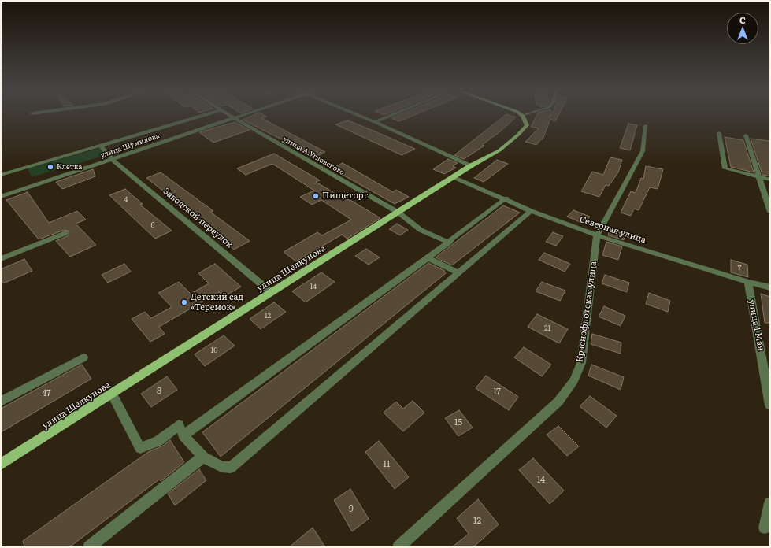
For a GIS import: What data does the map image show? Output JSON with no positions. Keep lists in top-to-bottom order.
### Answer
{
  "streets": {
    "main road": ["улица Щелкунова"],
    "street": [
      "улица Шумилова",
      "улица А.Угловского",
      "Заводской переулок",
      "Северная улица",
      "Краснофлотская улица",
      "улица 1 Мая"
    ]
  },
  "crossings": [
    ["улица Шумилова", "улица А.Угловского"],
    ["улица Шумилова", "Заводской переулок"],
    ["улица А.Угловского", "улица Щелкунова"],
    ["Заводской переулок", "улица Щелкунова"],
    ["Северная улица", "улица Щелкунова"],
    ["Северная улица", "Краснофлотская улица"],
    ["Северная улица", "улица 1 Мая"]
  ],
  "places": ["Клетка", "Пищеторг", "Детский сад «Теремок»"],
  "house_numbers": [
    "4",
    "6",
    "7",
    "14",
    "12",
    "21",
    "10",
    "8",
    "17",
    "47",
    "15",
    "11",
    "14",
    "9",
    "12"
  ],
  "north": "top"
}
